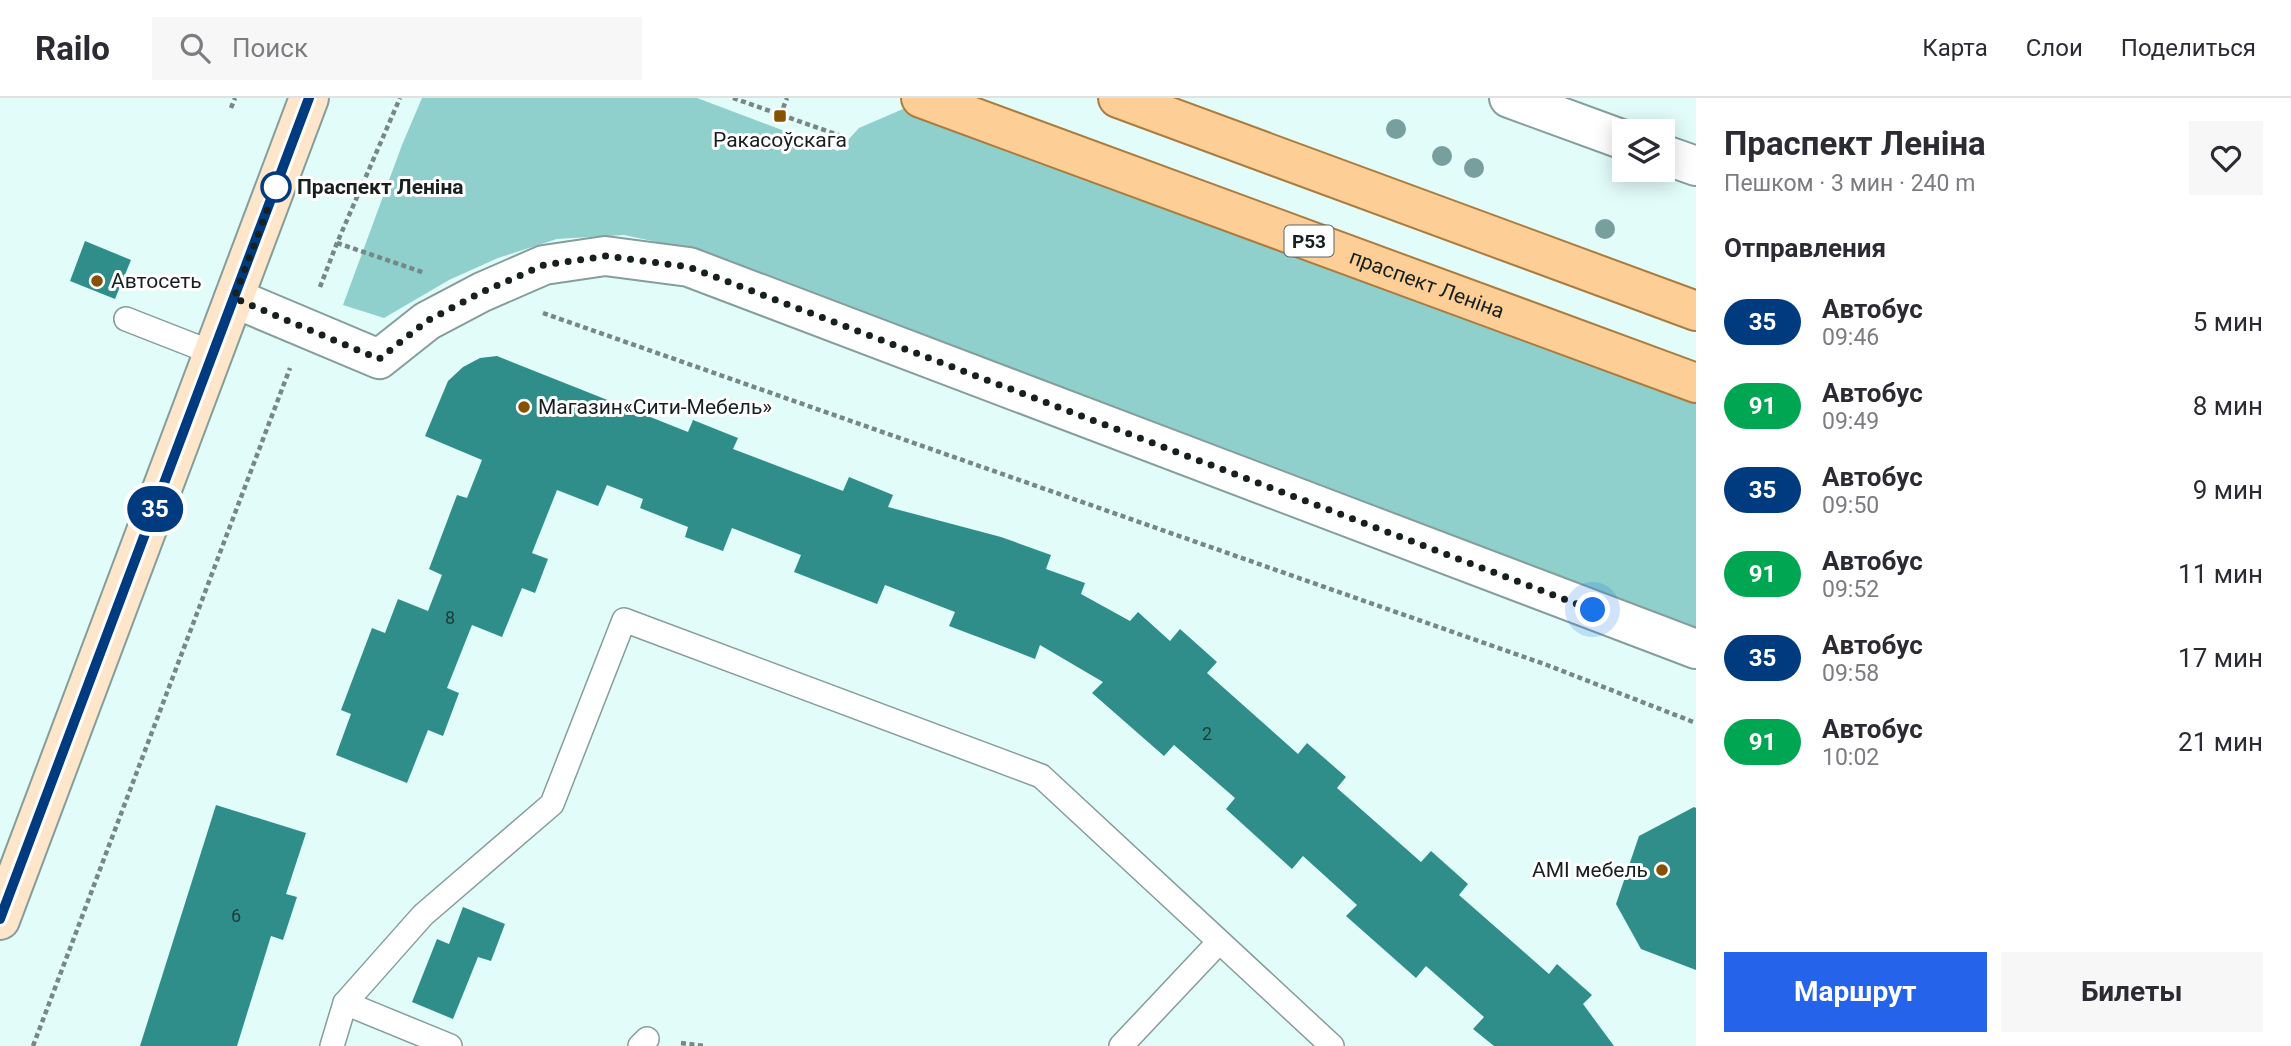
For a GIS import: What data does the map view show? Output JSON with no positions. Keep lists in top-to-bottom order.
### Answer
{
  "streets": {
    "main road": ["Р53", "праспект Леніна"]
  },
  "places": {
    "transit": ["Ракасоўскага"],
    "other": [
      "Праспект Леніна",
      "Автосеть",
      "Магазин«Сити-Мебель»",
      "AMI мебель"
    ]
  },
  "lines": ["bus line 35"],
  "house_numbers": ["8", "2", "6"],
  "page": {
    "header": "Railo",
    "search": "Поиск",
    "nav": ["Карта", "Слои", "Поделиться"],
    "on_map": "35",
    "heading": [
      ["Праспект Леніна", "Пешком · 3 мин · 240 m"],
      "Отправления"
    ],
    "list": [
      {
        "mark": "35",
        "name": "Автобус",
        "note": "09:46",
        "value": "5 мин"
      },
      {
        "mark": "91",
        "name": "Автобус",
        "note": "09:49",
        "value": "8 мин"
      },
      {
        "mark": "35",
        "name": "Автобус",
        "note": "09:50",
        "value": "9 мин"
      },
      {
        "mark": "91",
        "name": "Автобус",
        "note": "09:52",
        "value": "11 мин"
      },
      {
        "mark": "35",
        "name": "Автобус",
        "note": "09:58",
        "value": "17 мин"
      },
      {
        "mark": "91",
        "name": "Автобус",
        "note": "10:02",
        "value": "21 мин"
      }
    ],
    "buttons": ["Маршрут", "Билеты"]
  }
}
